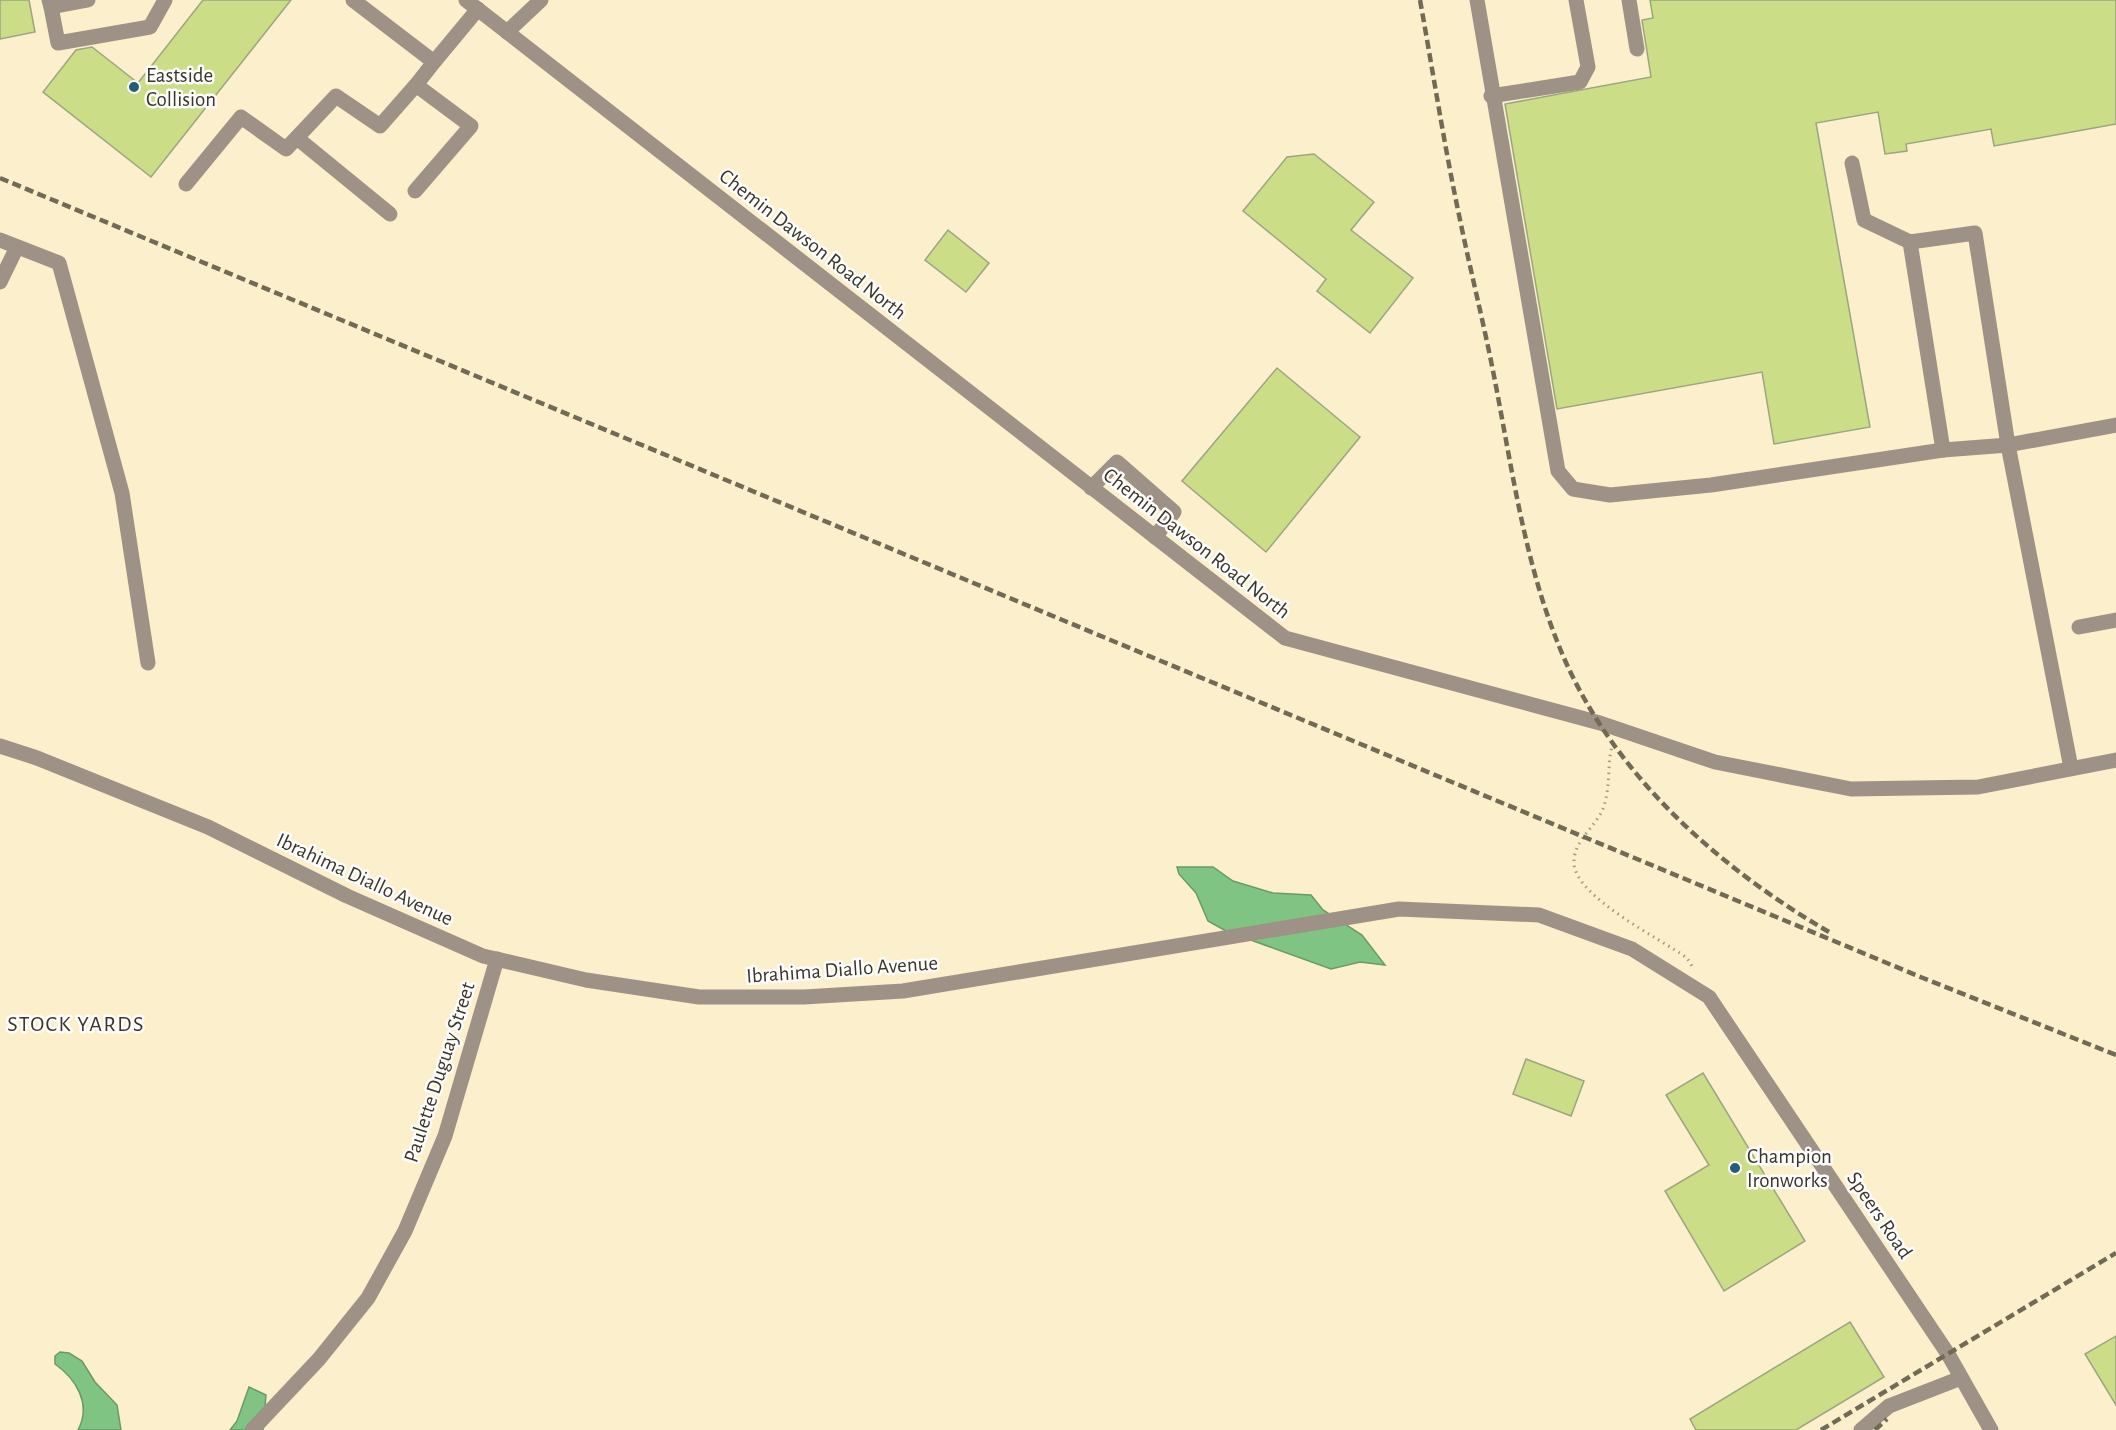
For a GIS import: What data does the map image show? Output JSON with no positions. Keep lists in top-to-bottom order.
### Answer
{
  "streets": {
    "street": [
      "Chemin Dawson Road North",
      "Ibrahima Diallo Avenue",
      "Paulette Duguay Street",
      "Speers Road"
    ]
  },
  "crossings": [
    ["Ibrahima Diallo Avenue", "Paulette Duguay Street"],
    ["Ibrahima Diallo Avenue", "Speers Road"]
  ],
  "districts": ["STOCK YARDS"],
  "places": ["Eastside Collision", "Champion Ironworks"]
}
